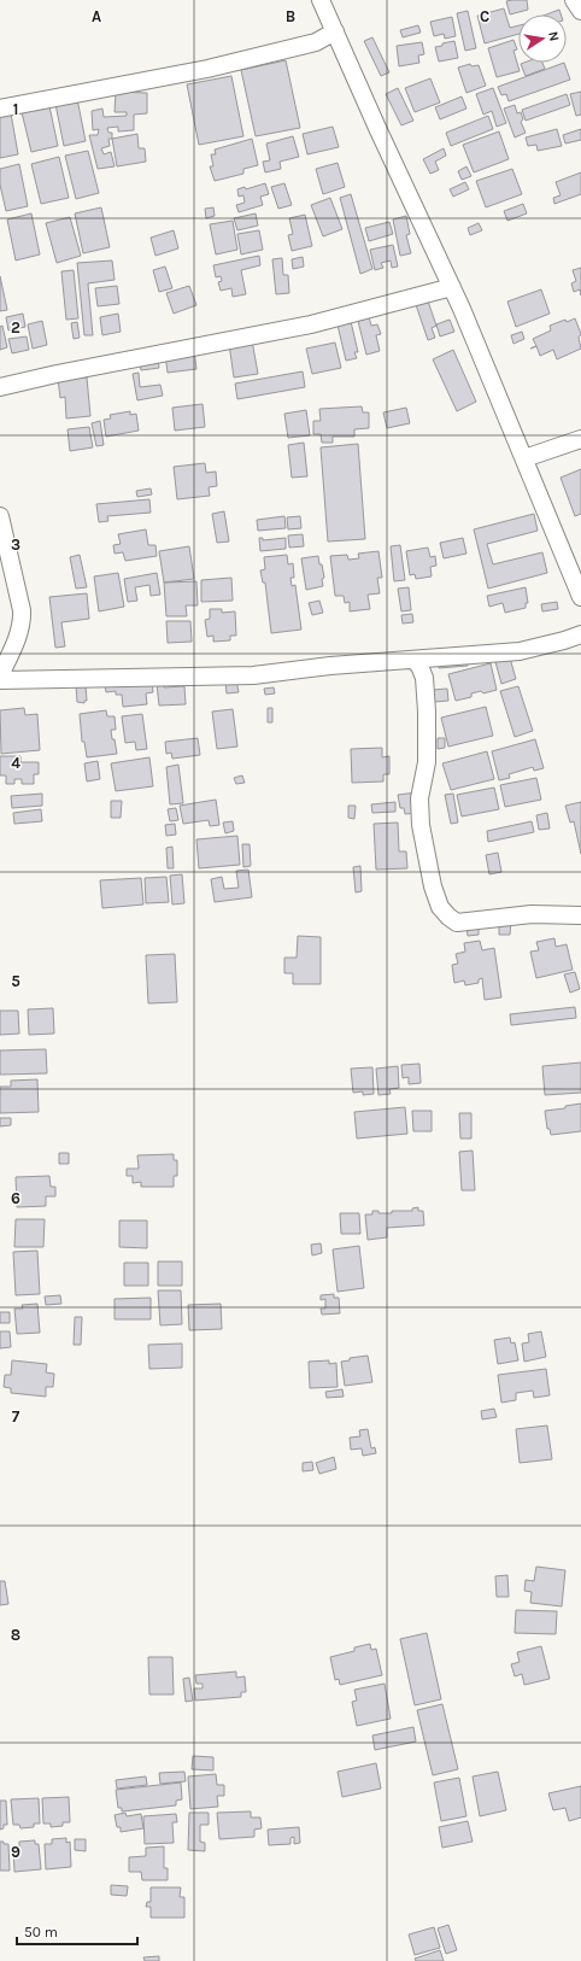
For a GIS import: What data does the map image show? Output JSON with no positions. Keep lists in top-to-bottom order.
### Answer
{
  "scale_bar": "50 m",
  "north": "right",
  "grid": {
    "columns": ["A", "B", "C"],
    "rows": [
      "1",
      "2",
      "3",
      "4",
      "5",
      "6",
      "7",
      "8",
      "9"
    ]
  }
}
